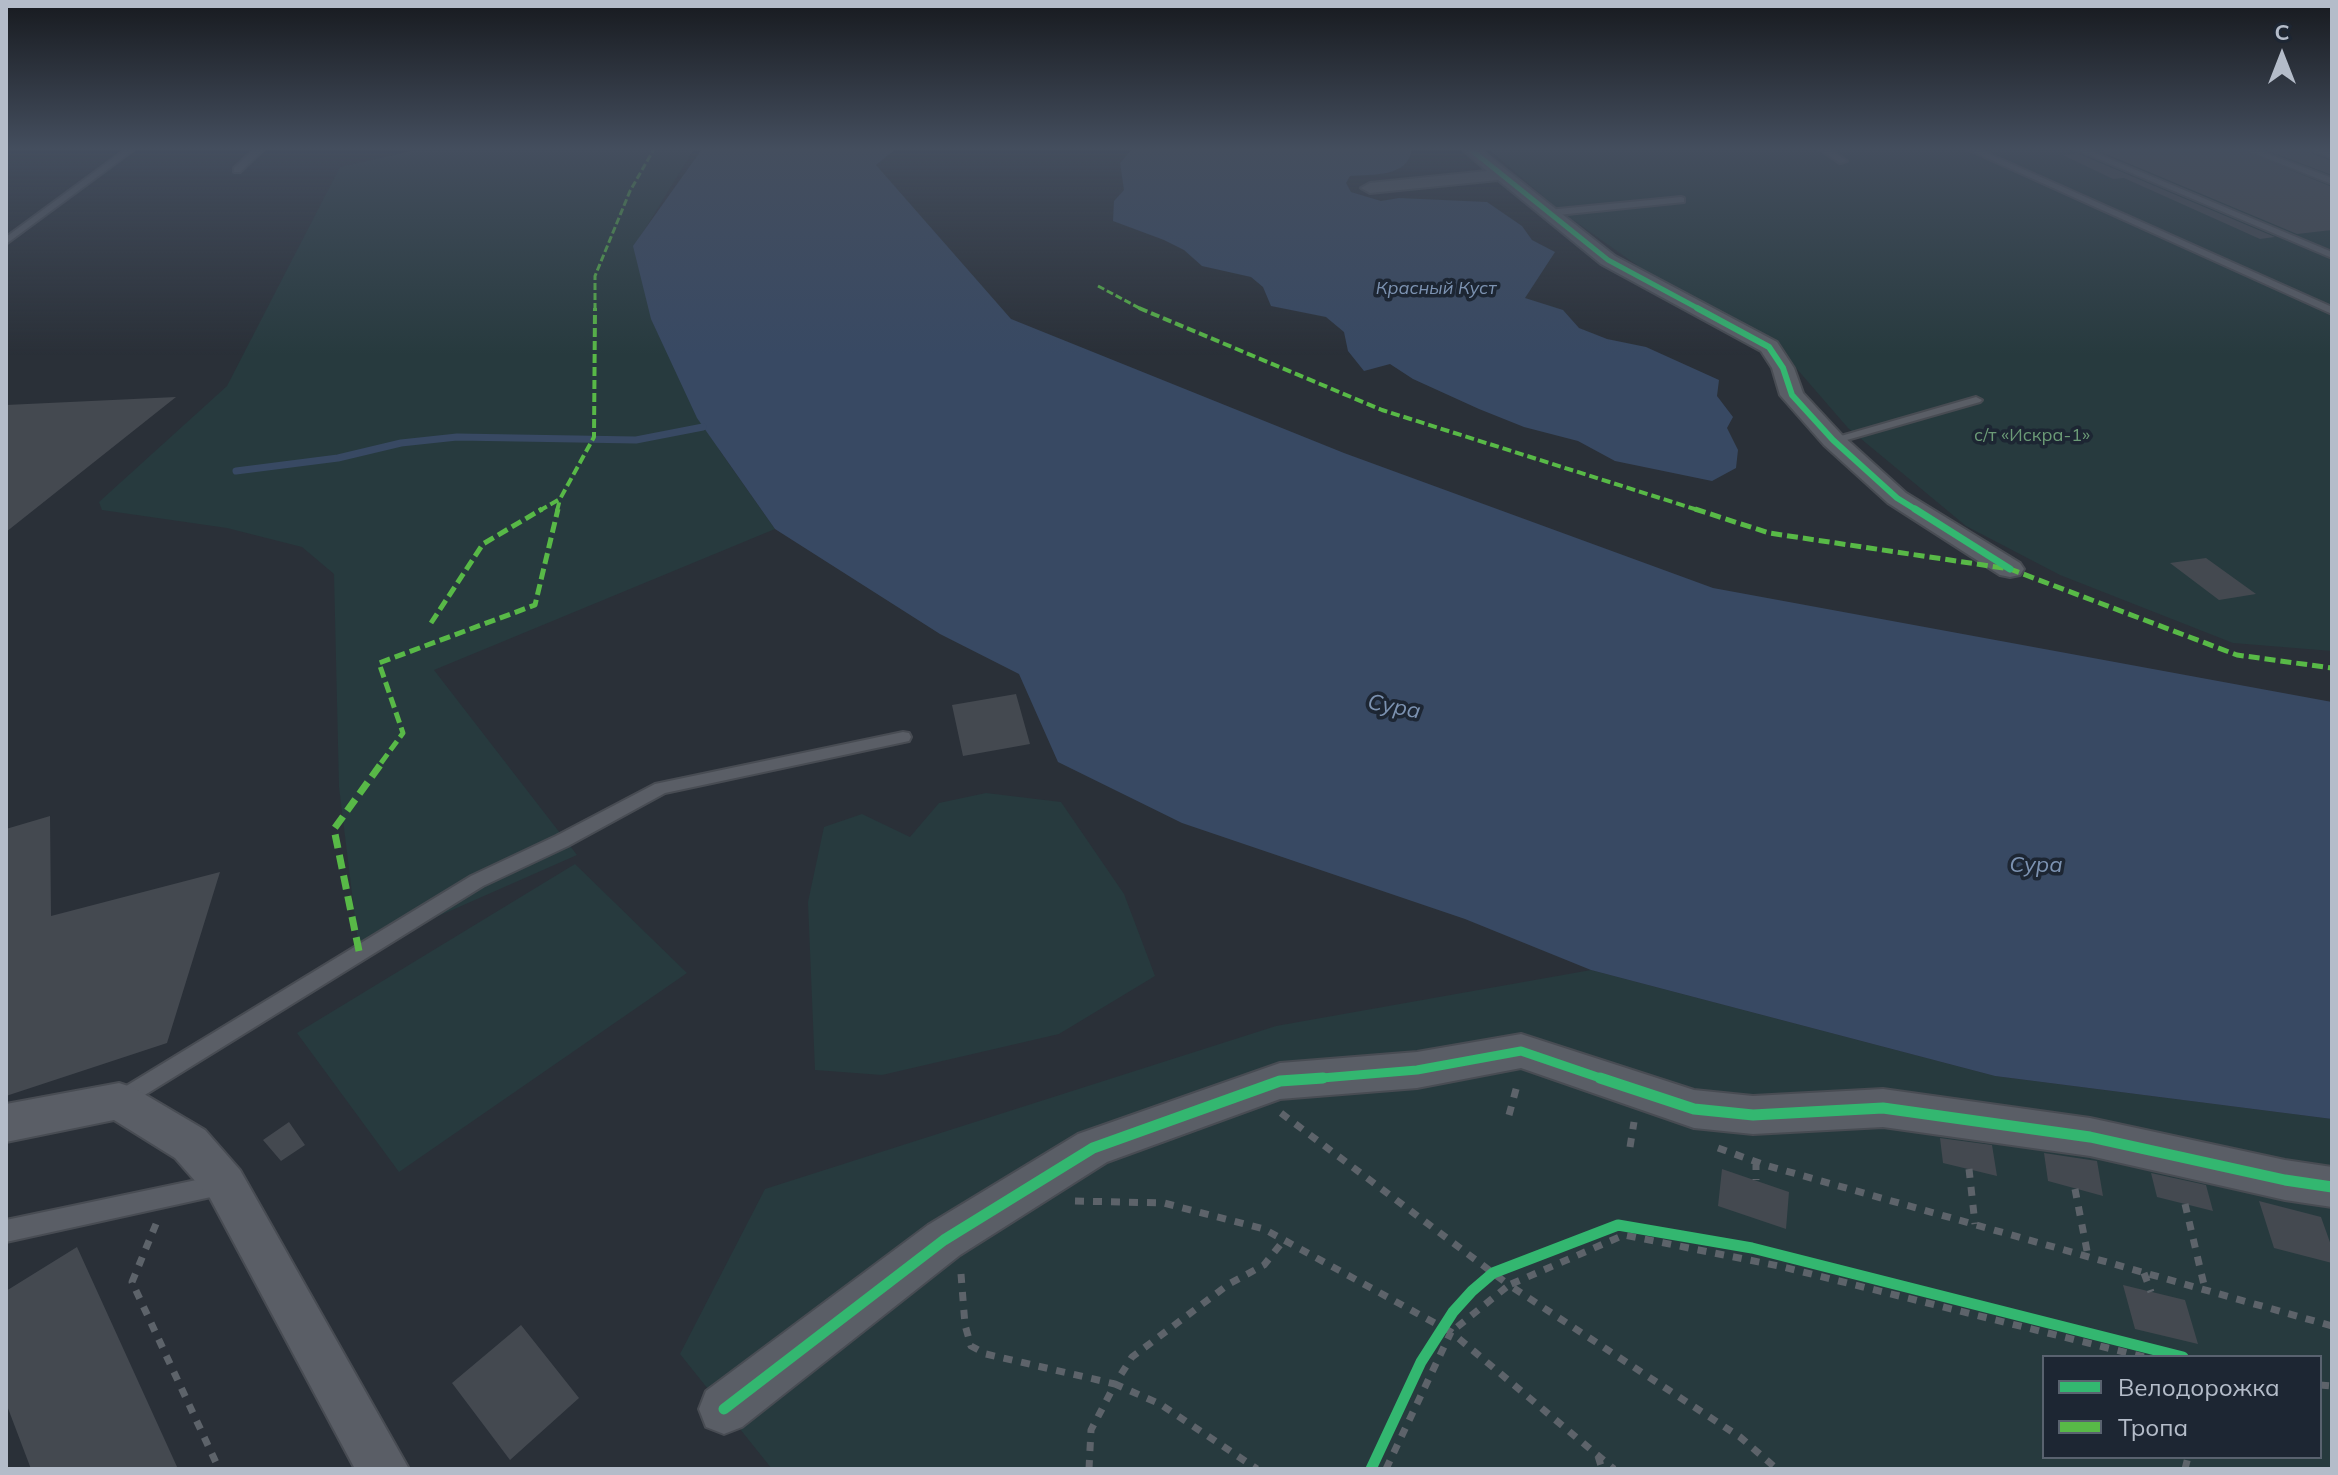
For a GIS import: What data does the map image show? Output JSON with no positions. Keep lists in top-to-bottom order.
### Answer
{
  "water": ["Красный Куст", "Сура"],
  "parks": ["с/т «Искра-1»"],
  "legend": ["Велодорожка", "Тропа"],
  "north": "top"
}
